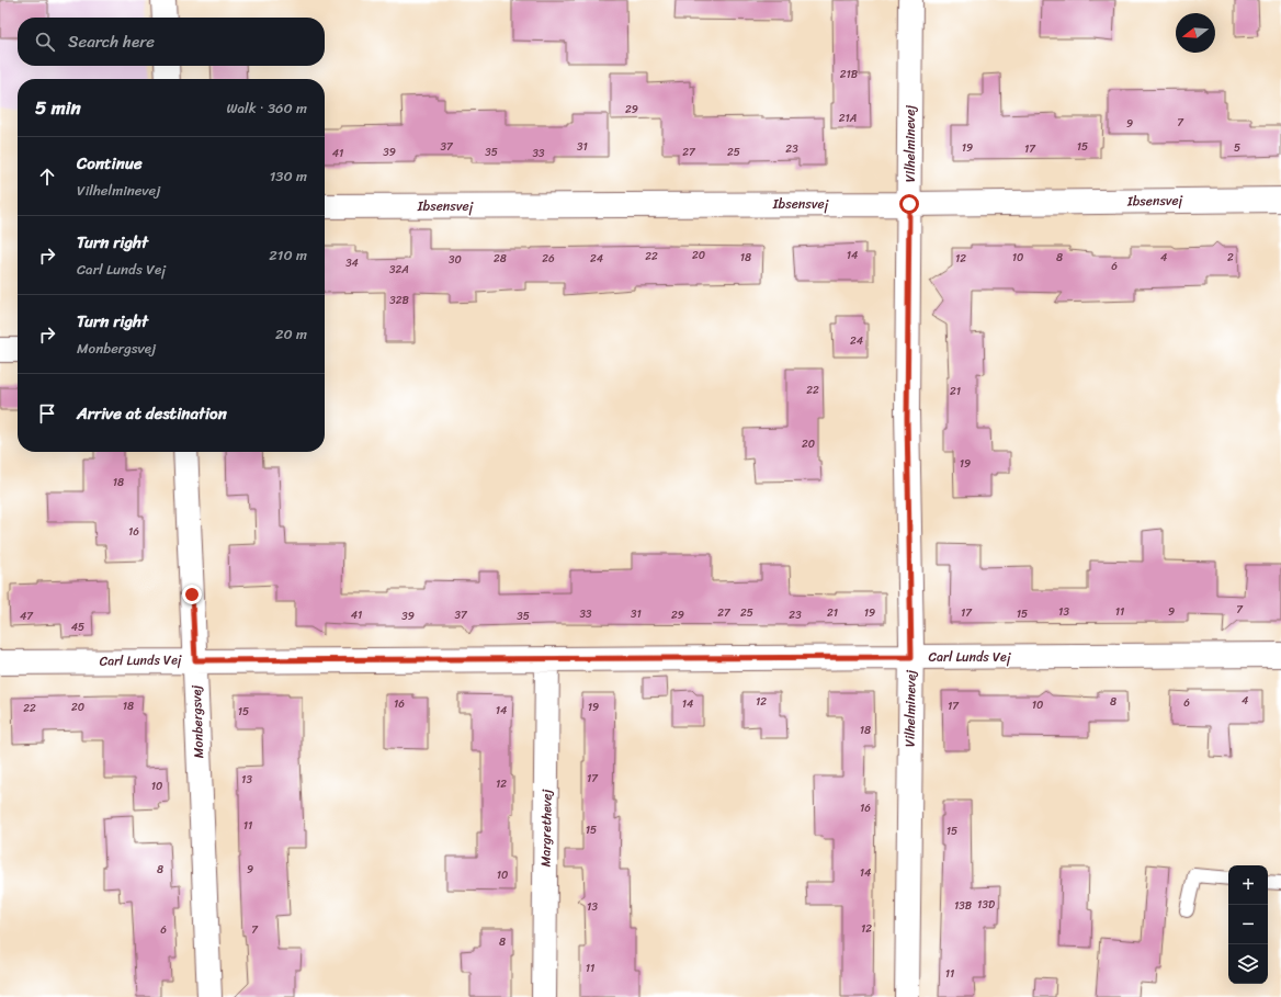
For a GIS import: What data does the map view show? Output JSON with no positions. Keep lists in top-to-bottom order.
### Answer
{
  "streets": {
    "street": [
      "Vilhelminevej",
      "Ibsensvej",
      "Carl Lunds Vej",
      "Monbergsvej",
      "Margrethevej"
    ]
  },
  "crossings": [
    ["Vilhelminevej", "Ibsensvej"],
    ["Vilhelminevej", "Carl Lunds Vej"],
    ["Carl Lunds Vej", "Monbergsvej"],
    ["Carl Lunds Vej", "Margrethevej"]
  ],
  "house_numbers": [
    "21B",
    "29",
    "21A",
    "7",
    "9",
    "37",
    "31",
    "15",
    "19",
    "5",
    "23",
    "17",
    "39",
    "35",
    "27",
    "25",
    "41",
    "33",
    "20",
    "14",
    "22",
    "18",
    "10",
    "8",
    "4",
    "2",
    "28",
    "26",
    "24",
    "12",
    "30",
    "34",
    "6",
    "32A",
    "32B",
    "24",
    "22",
    "21",
    "20",
    "19",
    "18",
    "16",
    "7",
    "13",
    "11",
    "9",
    "27",
    "25",
    "21",
    "19",
    "17",
    "33",
    "31",
    "15",
    "41",
    "37",
    "29",
    "23",
    "47",
    "39",
    "35",
    "45",
    "4",
    "12",
    "8",
    "6",
    "16",
    "14",
    "10",
    "18",
    "17",
    "20",
    "19",
    "22",
    "14",
    "15",
    "18",
    "17",
    "13",
    "12",
    "10",
    "16",
    "11",
    "15",
    "15",
    "8",
    "9",
    "14",
    "10",
    "13D",
    "13B",
    "13",
    "12",
    "6",
    "7",
    "8",
    "11",
    "11"
  ],
  "north": "left",
  "page": {
    "search": "Search here",
    "heading": ["5 min", "Walk · 360 m"],
    "list": [
      ["Continue", "Vilhelminevej", "130 m"],
      ["Turn right", "Carl Lunds Vej", "210 m"],
      ["Turn right", "Monbergsvej", "20 m"],
      "Arrive at destination"
    ],
    "map_buttons": ["+", "−"]
  }
}
